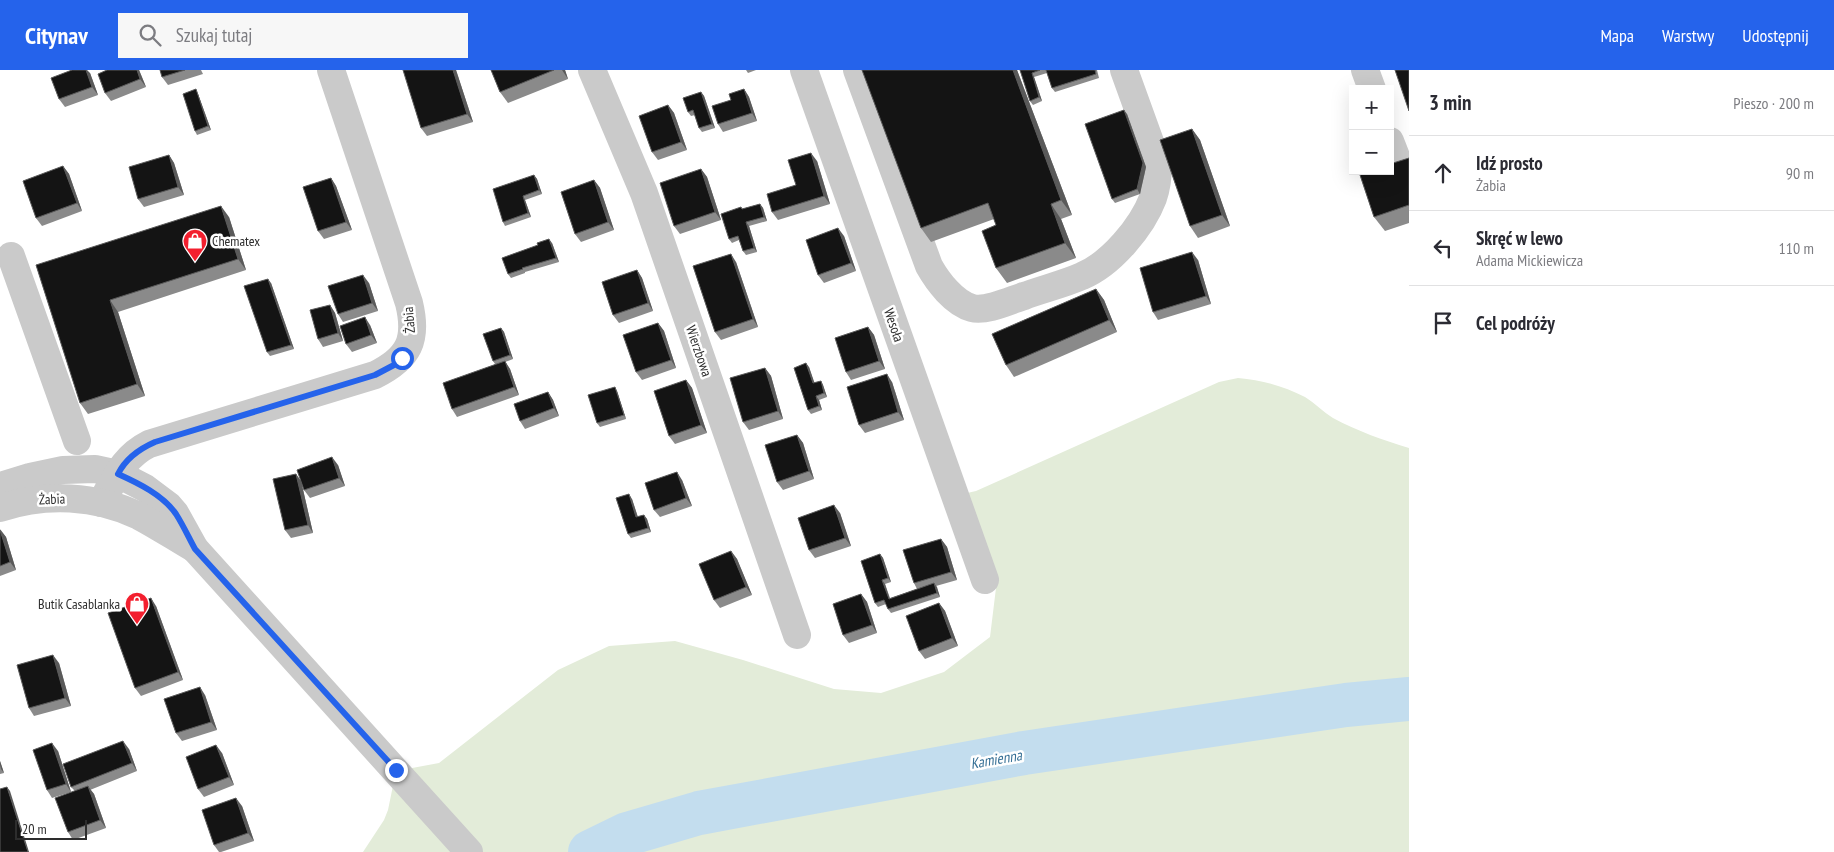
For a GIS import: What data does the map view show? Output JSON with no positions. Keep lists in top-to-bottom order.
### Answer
{
  "streets": {
    "street": ["Żabia", "Wesoła", "Wierzbowa"]
  },
  "water": ["Kamienna"],
  "places": {
    "shop": ["Chematex", "Butik Casablanka"]
  },
  "scale_bar": "20 m",
  "page": {
    "header": "Citynav",
    "search": "Szukaj tutaj",
    "nav": ["Mapa", "Warstwy", "Udostępnij"],
    "heading": ["3 min", "Pieszo · 200 m"],
    "map_buttons": ["+", "−"],
    "list": [
      ["Idź prosto", "Żabia", "90 m"],
      ["Skręć w lewo", "Adama Mickiewicza", "110 m"],
      "Cel podróży"
    ],
    "scale": "20 m"
  }
}
